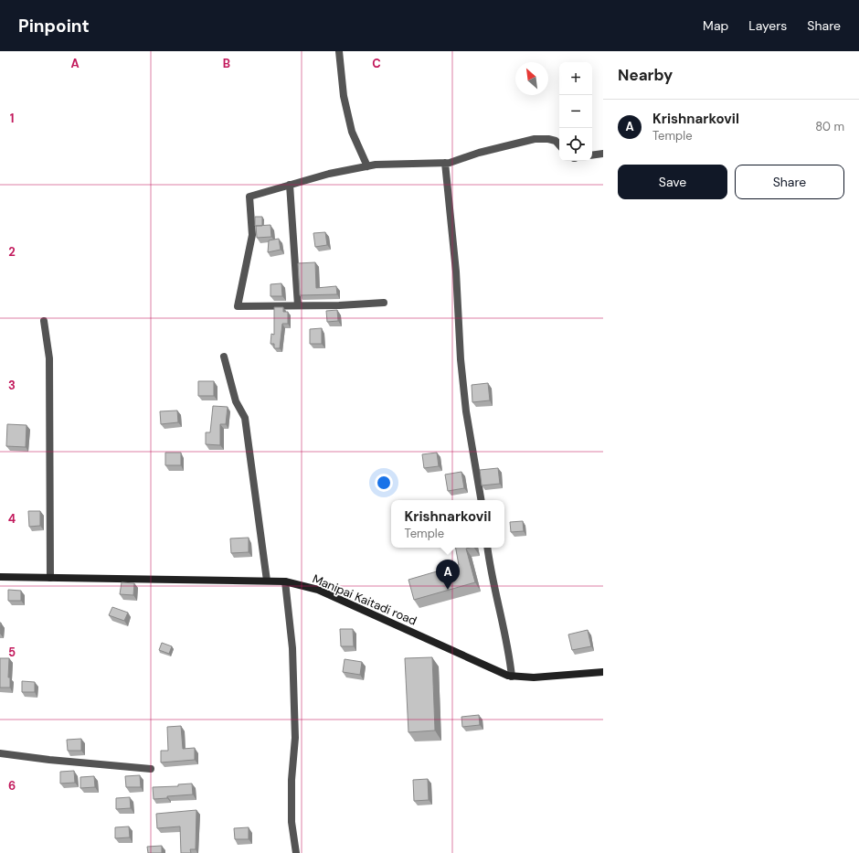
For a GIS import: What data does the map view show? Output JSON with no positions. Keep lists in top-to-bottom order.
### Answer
{
  "streets": {
    "main road": ["Manipai Kaitadi road"]
  },
  "north": "top left",
  "page": {
    "header": "Pinpoint",
    "nav": ["Map", "Layers", "Share"],
    "heading": "Nearby",
    "map_buttons": ["+", "−"],
    "list": [
      {
        "mark": "A",
        "name": "Krishnarkovil",
        "note": "Temple",
        "value": "80 m"
      }
    ],
    "buttons": ["Save", "Share"],
    "popup": ["Krishnarkovil", "Temple"],
    "pins": "A"
  },
  "grid": {
    "columns": ["A", "B", "C"],
    "rows": [
      "1",
      "2",
      "3",
      "4",
      "5",
      "6"
    ]
  }
}
